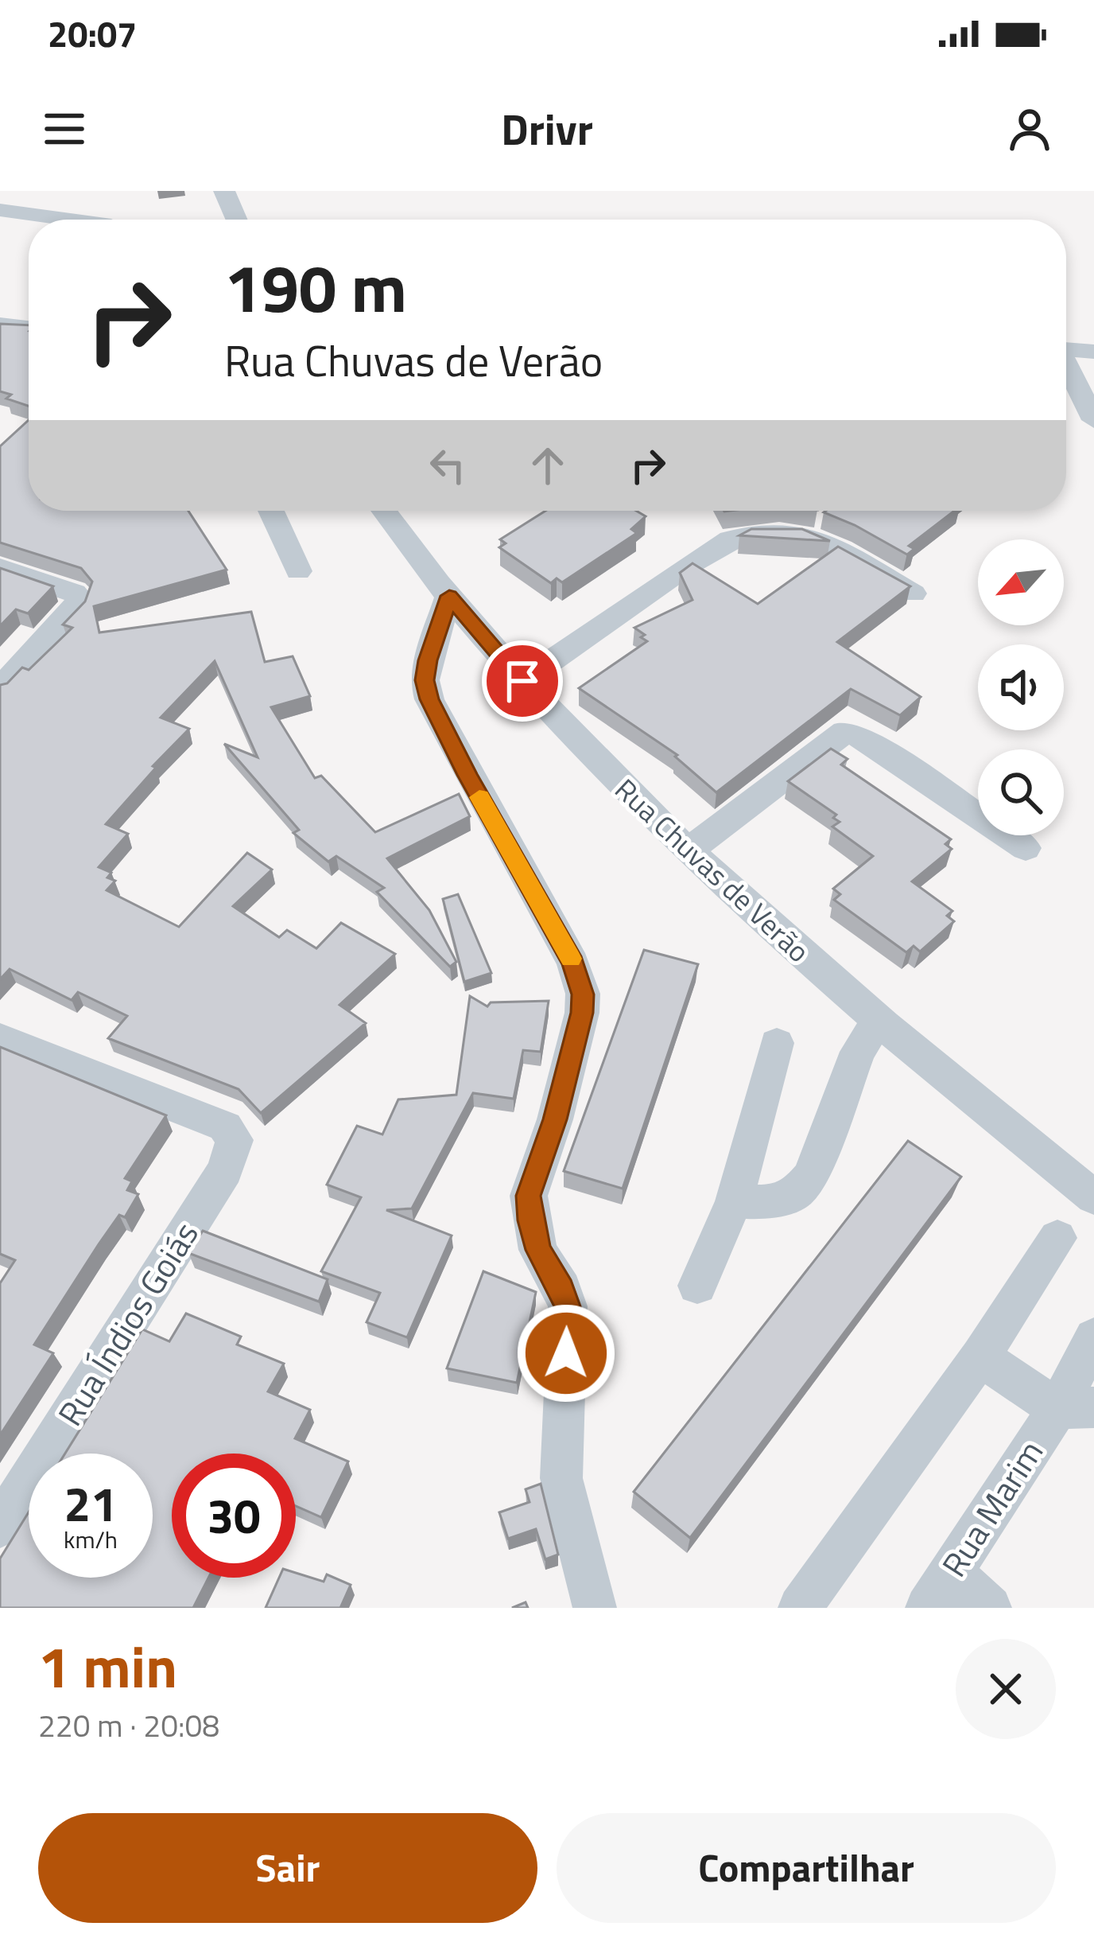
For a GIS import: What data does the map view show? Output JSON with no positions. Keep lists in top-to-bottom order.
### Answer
{
  "streets": {
    "street": ["Rua Chuvas de Verão", "Rua Índios Goiás", "Rua Marim"]
  },
  "north": "bottom left",
  "page": {
    "status": "20:07",
    "header": "Drivr",
    "turn": ["190 m", "Rua Chuvas de Verão"],
    "speed": "21 km/h",
    "limit": "30",
    "heading": ["1 min", "220 m · 20:08"],
    "buttons": ["Sair", "Compartilhar"]
  }
}
